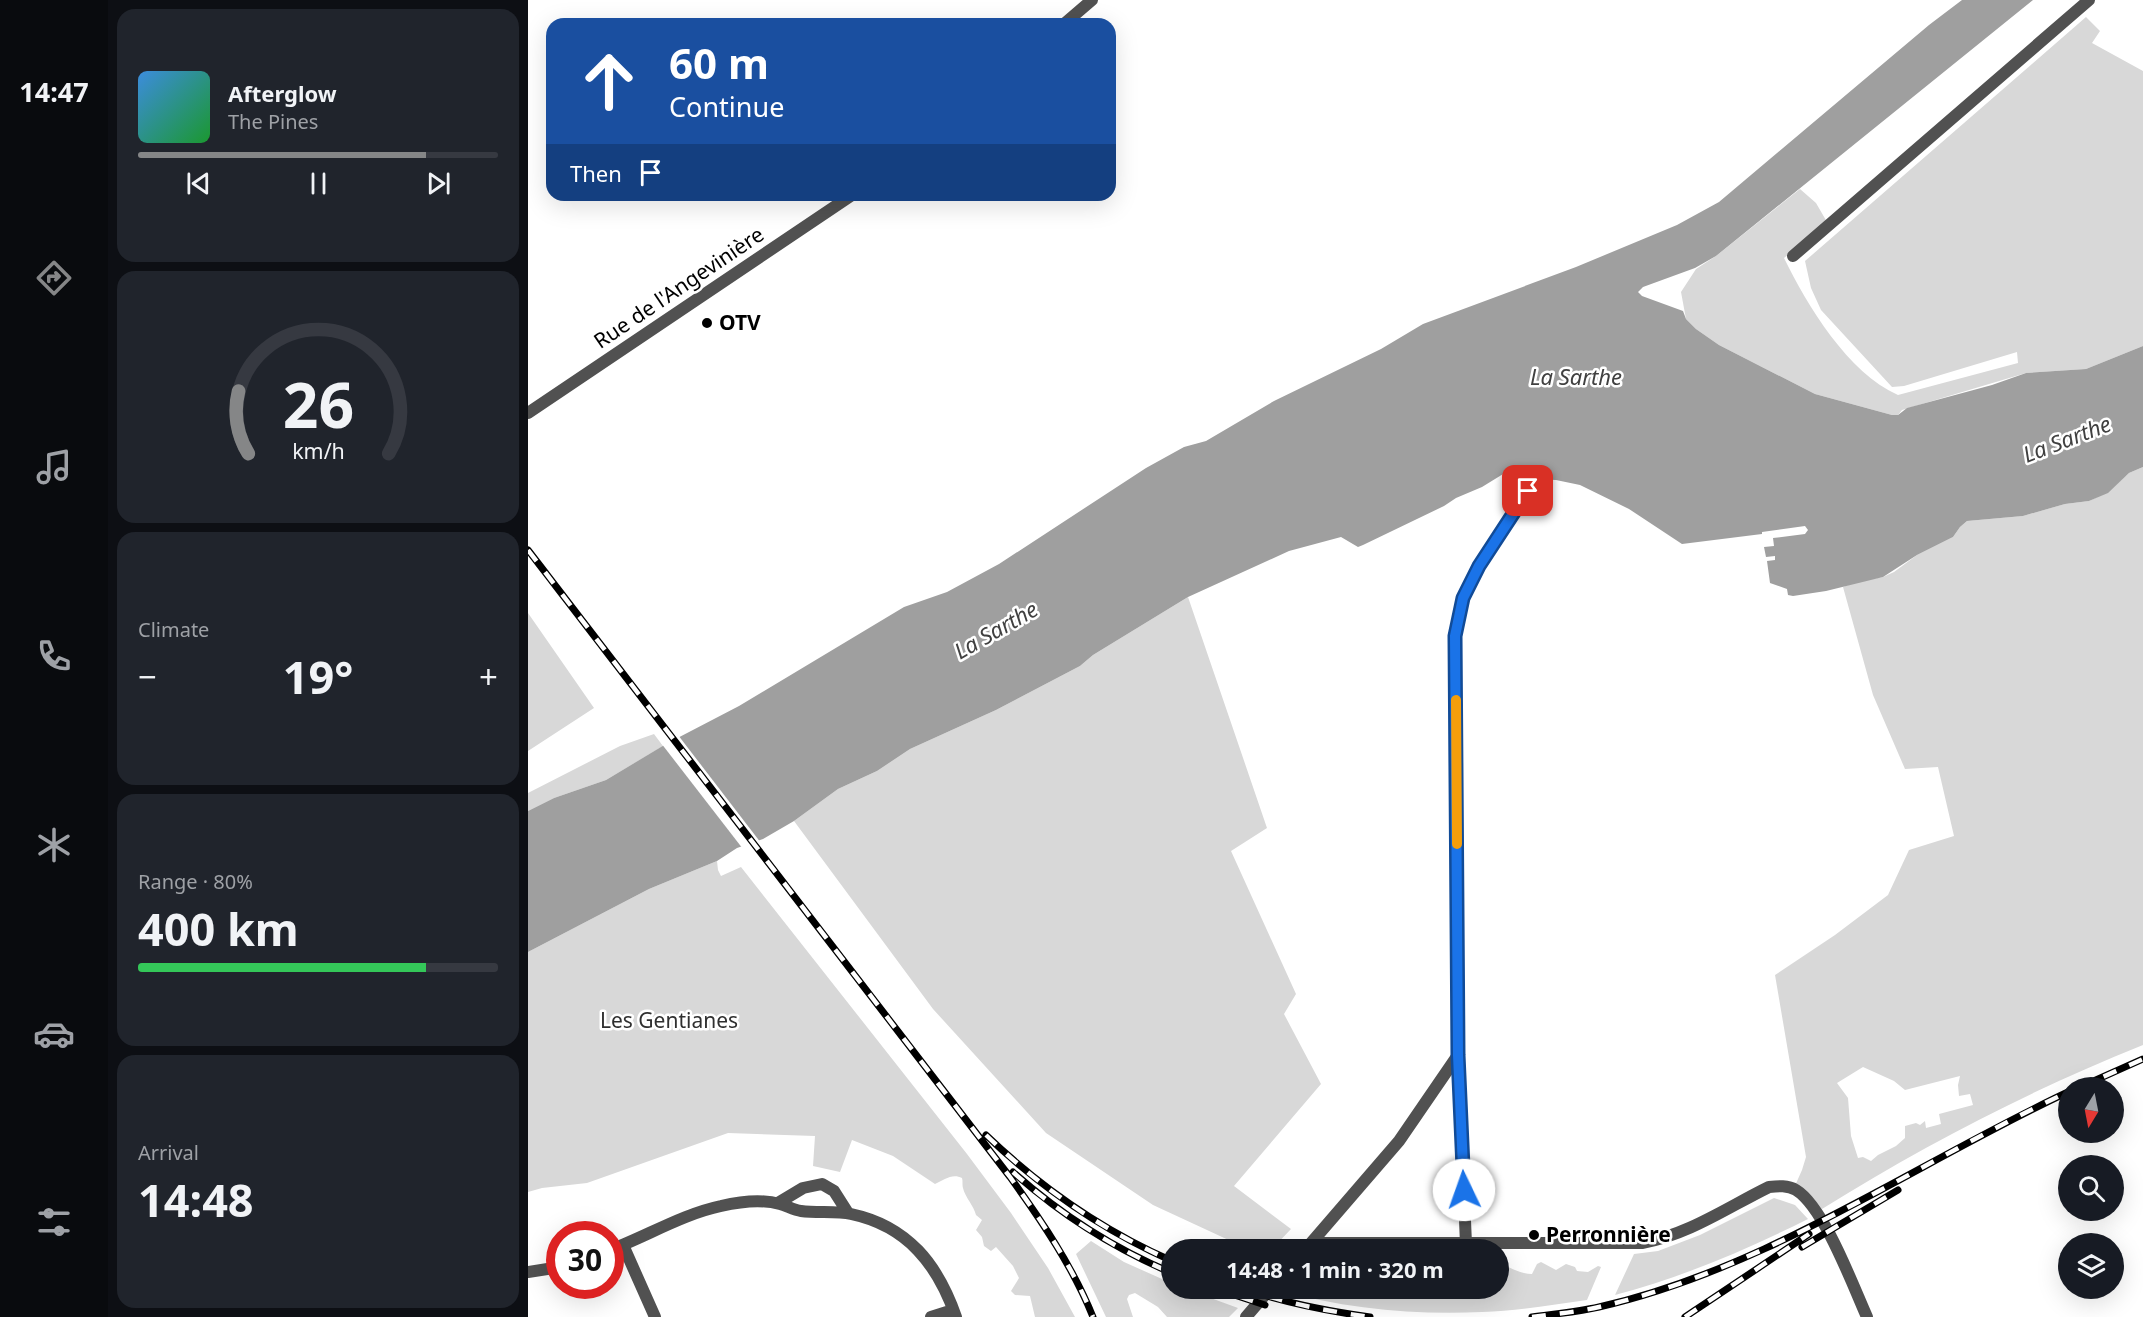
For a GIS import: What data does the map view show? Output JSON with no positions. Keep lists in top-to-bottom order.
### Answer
{
  "streets": {
    "street": ["Rue de l'Angevinière"]
  },
  "water": ["La Sarthe"],
  "parks": ["Les Gentianes"],
  "places": ["OTV", "Perronnière"],
  "north": "bottom",
  "page": {
    "tabs": "14:47",
    "turn": ["60 m", "Continue"],
    "song": ["Afterglow", "The Pines"],
    "then": "Then",
    "tile": [
      "Climate",
      ["Range · 80%", "400 km"],
      ["Arrival", "14:48"]
    ],
    "heat": ["−", "19°", "+"],
    "limit": "30",
    "trip": "14:48 · 1 min · 320 m",
    "gauge": ["26", "km/h"]
  }
}
